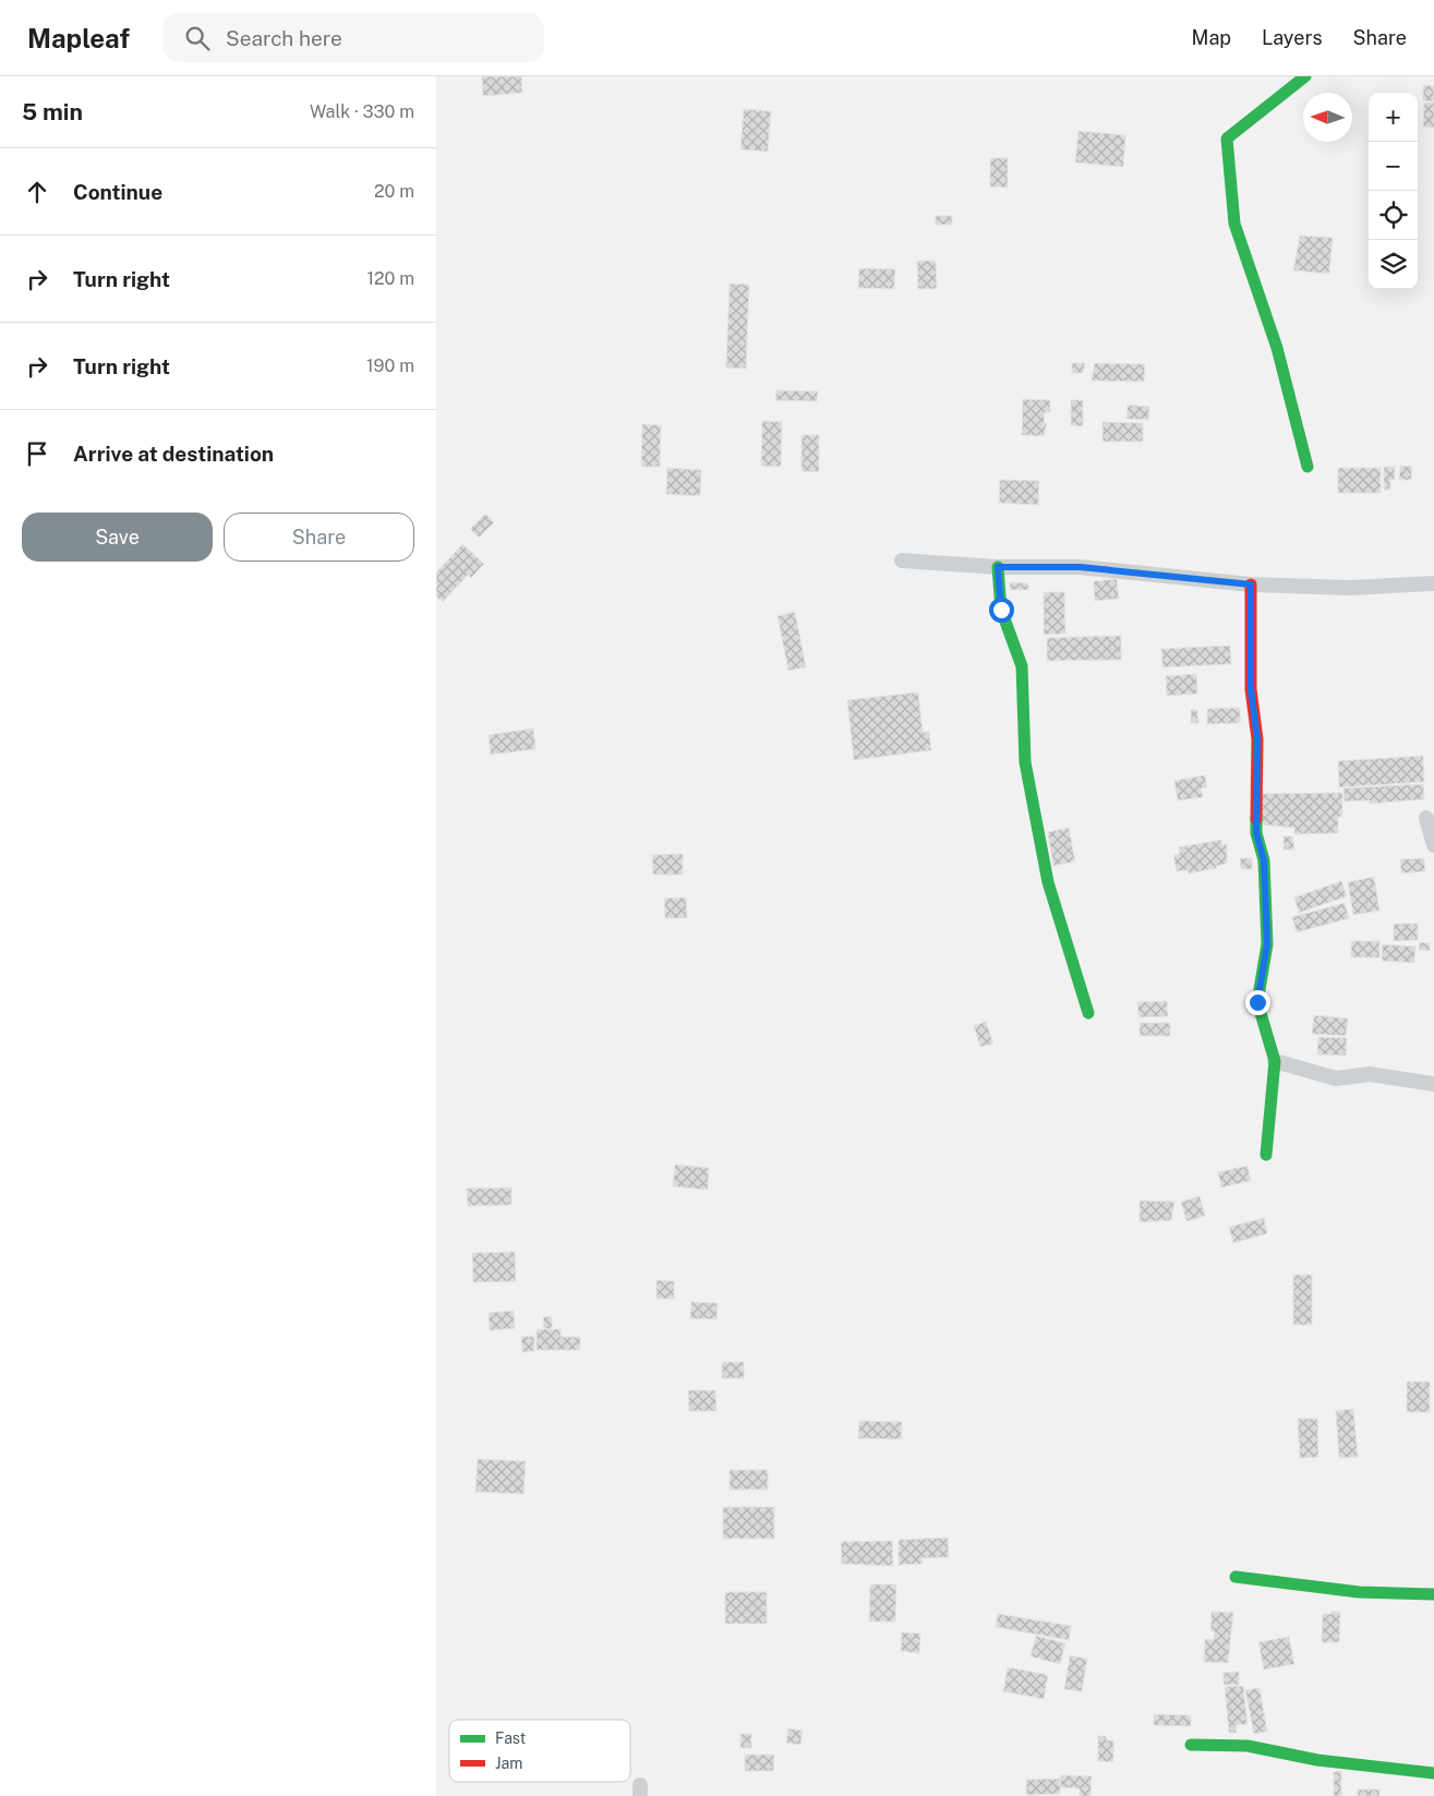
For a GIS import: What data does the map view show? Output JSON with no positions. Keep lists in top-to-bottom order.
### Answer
{
  "legend": ["Fast", "Jam"],
  "north": "left",
  "page": {
    "header": "Mapleaf",
    "search": "Search here",
    "nav": ["Map", "Layers", "Share"],
    "heading": ["5 min", "Walk · 330 m"],
    "map_buttons": ["+", "−"],
    "list": [
      ["Continue", "20 m"],
      ["Turn right", "120 m"],
      ["Turn right", "190 m"],
      "Arrive at destination"
    ],
    "buttons": ["Save", "Share"]
  }
}
